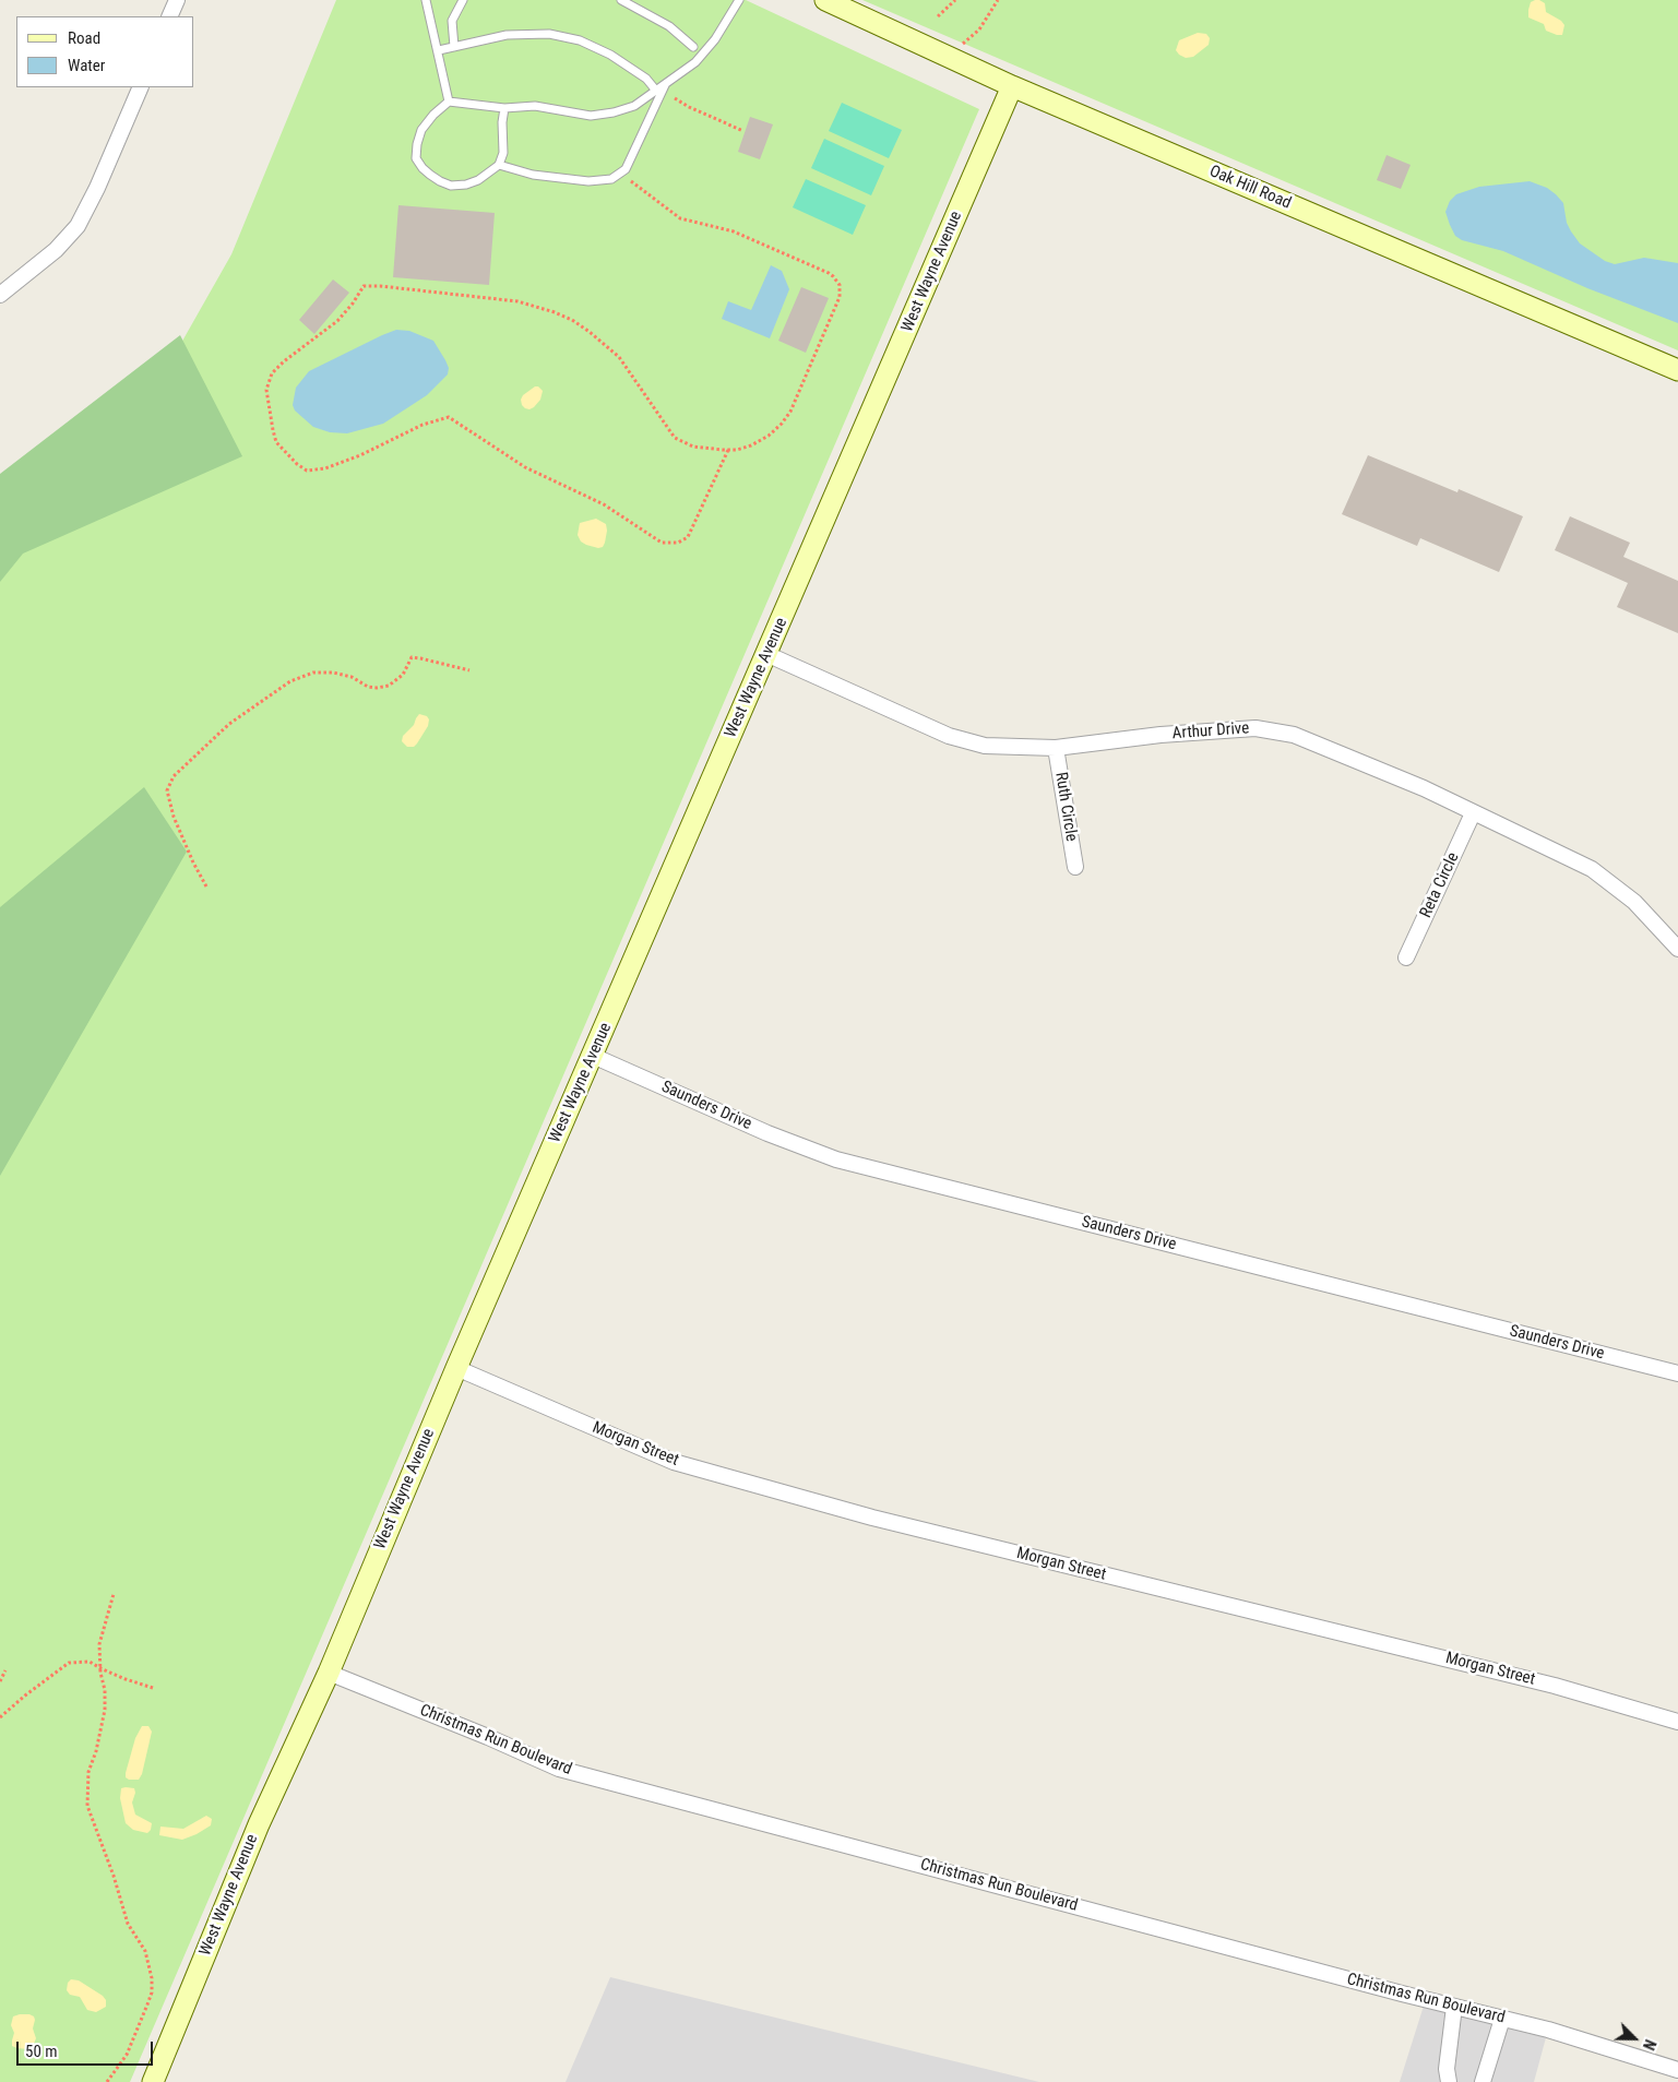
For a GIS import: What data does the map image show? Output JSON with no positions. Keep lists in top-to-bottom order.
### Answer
{
  "streets": {
    "street": [
      "Oak Hill Road",
      "West Wayne Avenue",
      "Arthur Drive",
      "Ruth Circle",
      "Reta Circle",
      "Saunders Drive",
      "Morgan Street",
      "Christmas Run Boulevard"
    ]
  },
  "crossings": [
    ["Oak Hill Road", "West Wayne Avenue"],
    ["West Wayne Avenue", "Arthur Drive"],
    ["West Wayne Avenue", "Saunders Drive"],
    ["West Wayne Avenue", "Morgan Street"],
    ["West Wayne Avenue", "Christmas Run Boulevard"],
    ["Arthur Drive", "Ruth Circle"],
    ["Arthur Drive", "Reta Circle"]
  ],
  "legend": ["Road", "Water"],
  "scale_bar": "50 m",
  "north": "bottom right"
}
